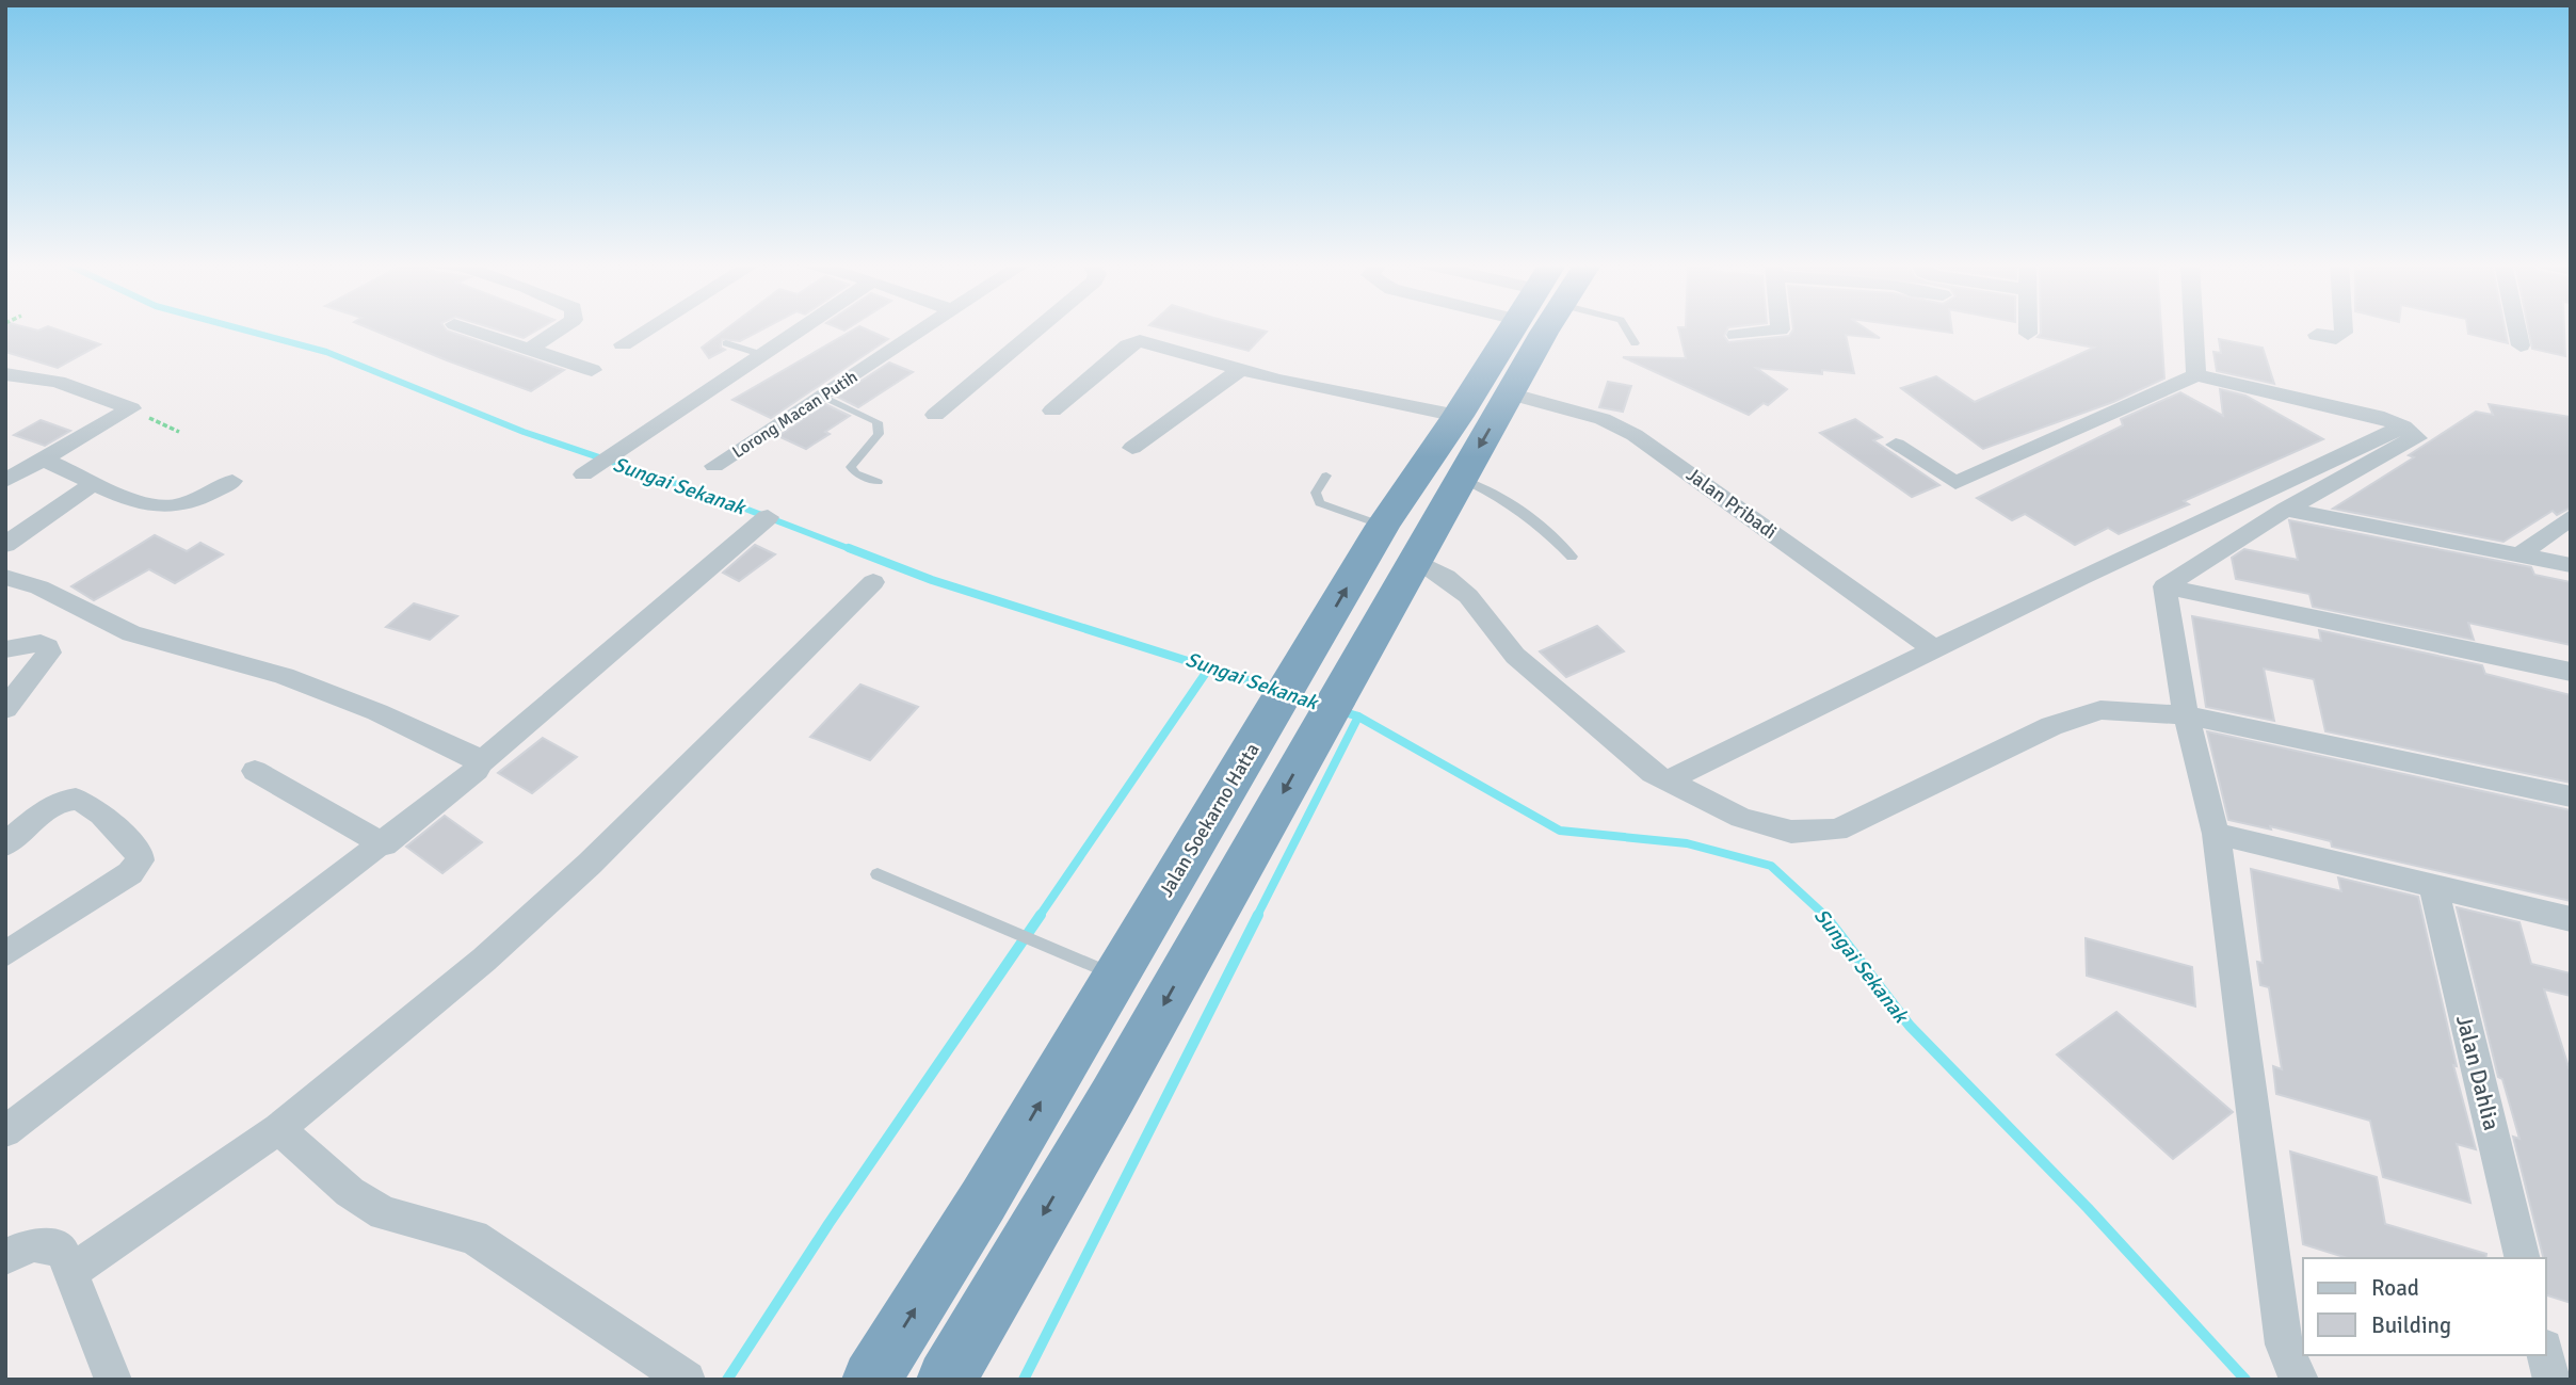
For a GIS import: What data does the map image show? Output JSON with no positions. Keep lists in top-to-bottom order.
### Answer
{
  "streets": {
    "highway": ["Jalan Soekarno Hatta"],
    "street": ["Lorong Macan Putih", "Jalan Pribadi", "Jalan Dahlia"]
  },
  "crossings": [
    ["Jalan Pribadi", "Jalan Soekarno Hatta"]
  ],
  "water": ["Sungai Sekanak"],
  "legend": ["Road", "Building"]
}
